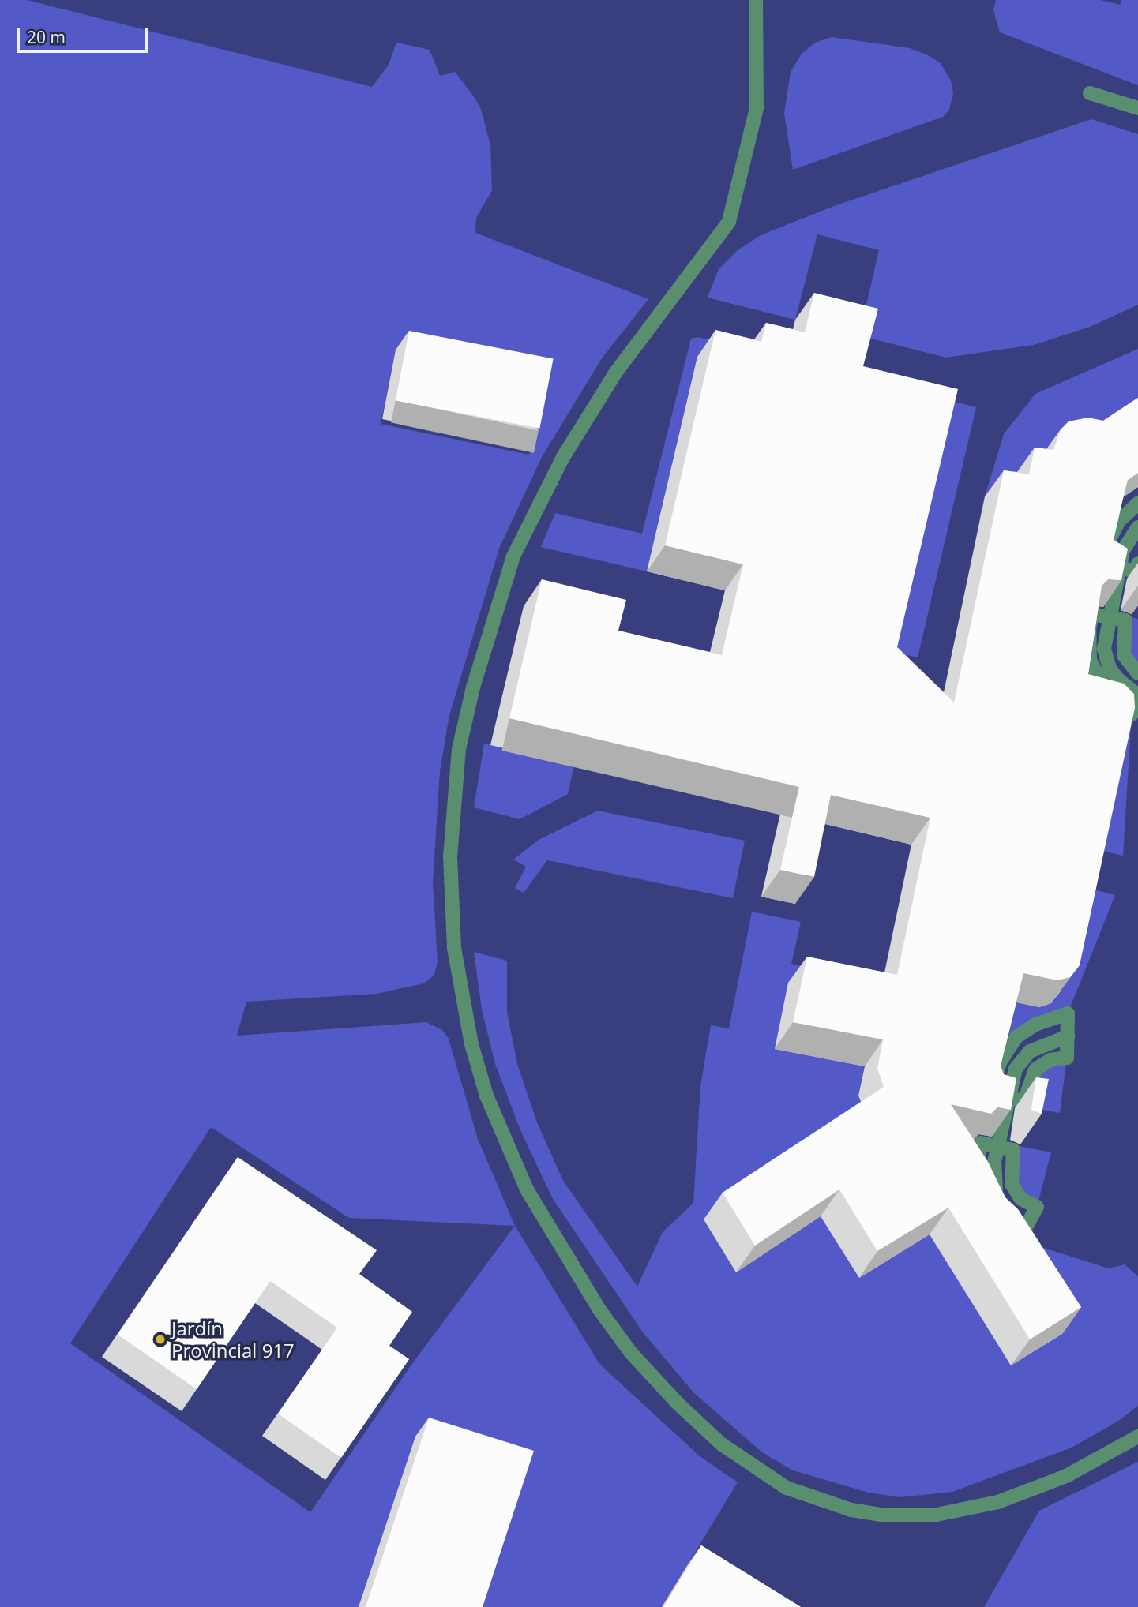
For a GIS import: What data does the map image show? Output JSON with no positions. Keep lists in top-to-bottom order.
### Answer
{
  "places": ["Jardín Provincial 917"],
  "scale_bar": "20 m"
}
